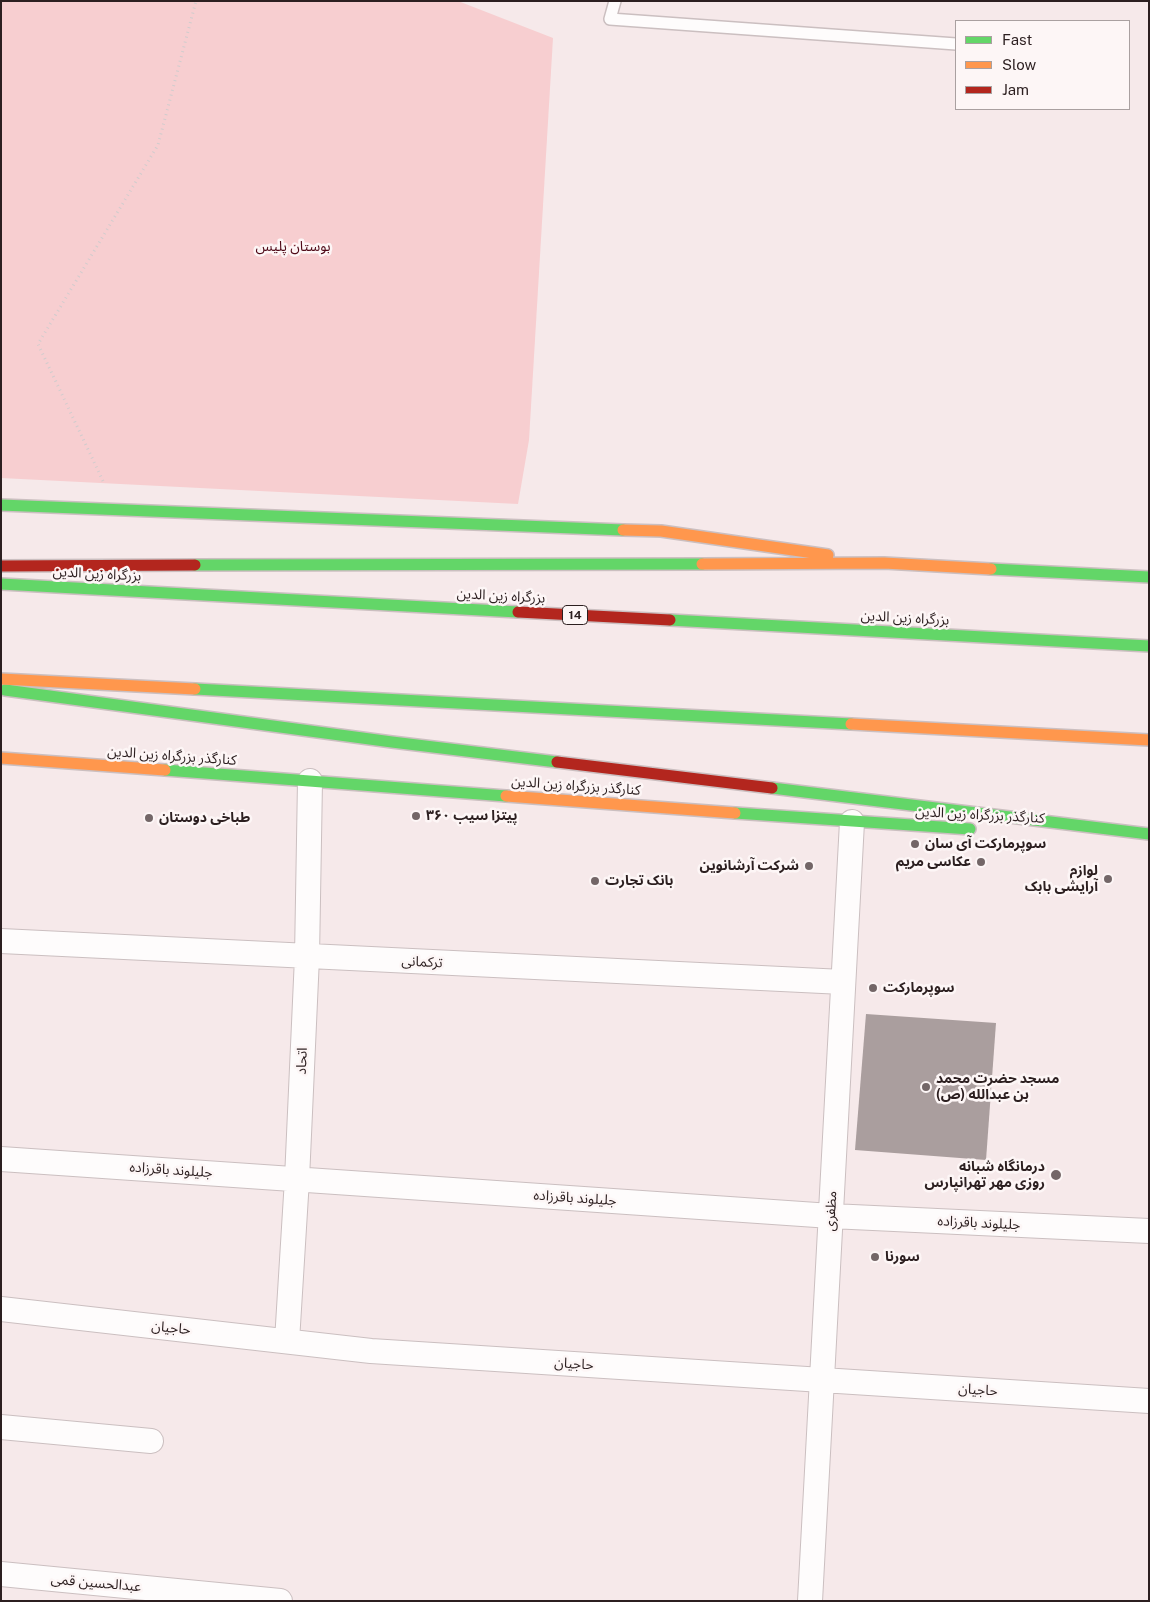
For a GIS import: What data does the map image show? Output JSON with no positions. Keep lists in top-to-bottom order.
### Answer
{
  "streets": {
    "main road": ["بزرگراه زین الدین", "14", "کنارگذر بزرگراه زین الدین"],
    "street": [
      "ترکمانی",
      "اتحاد",
      "جلیلوند باقرزاده",
      "مظفری",
      "حاجیان",
      "عبدالحسین قمی"
    ]
  },
  "crossings": [
    ["کنارگذر بزرگراه زین الدین", "اتحاد"],
    ["کنارگذر بزرگراه زین الدین", "مظفری"],
    ["ترکمانی", "اتحاد"],
    ["ترکمانی", "مظفری"],
    ["اتحاد", "جلیلوند باقرزاده"],
    ["اتحاد", "حاجیان"],
    ["جلیلوند باقرزاده", "مظفری"],
    ["مظفری", "حاجیان"]
  ],
  "parks": ["بوستان پلیس"],
  "places": [
    "پیتزا سیب ۳۶۰",
    "طباخی دوستان",
    "سوپرمارکت آی سان",
    "عکاسی مریم",
    "شرکت آرشانوین",
    "لوازم آرایشی بابک",
    "بانک تجارت",
    "سوپرمارکت",
    "مسجد حضرت محمد بن عبدالله (ص)",
    "درمانگاه شبانه روزی مهر تهرانپارس",
    "سورنا"
  ],
  "legend": ["Fast", "Slow", "Jam"]
}
